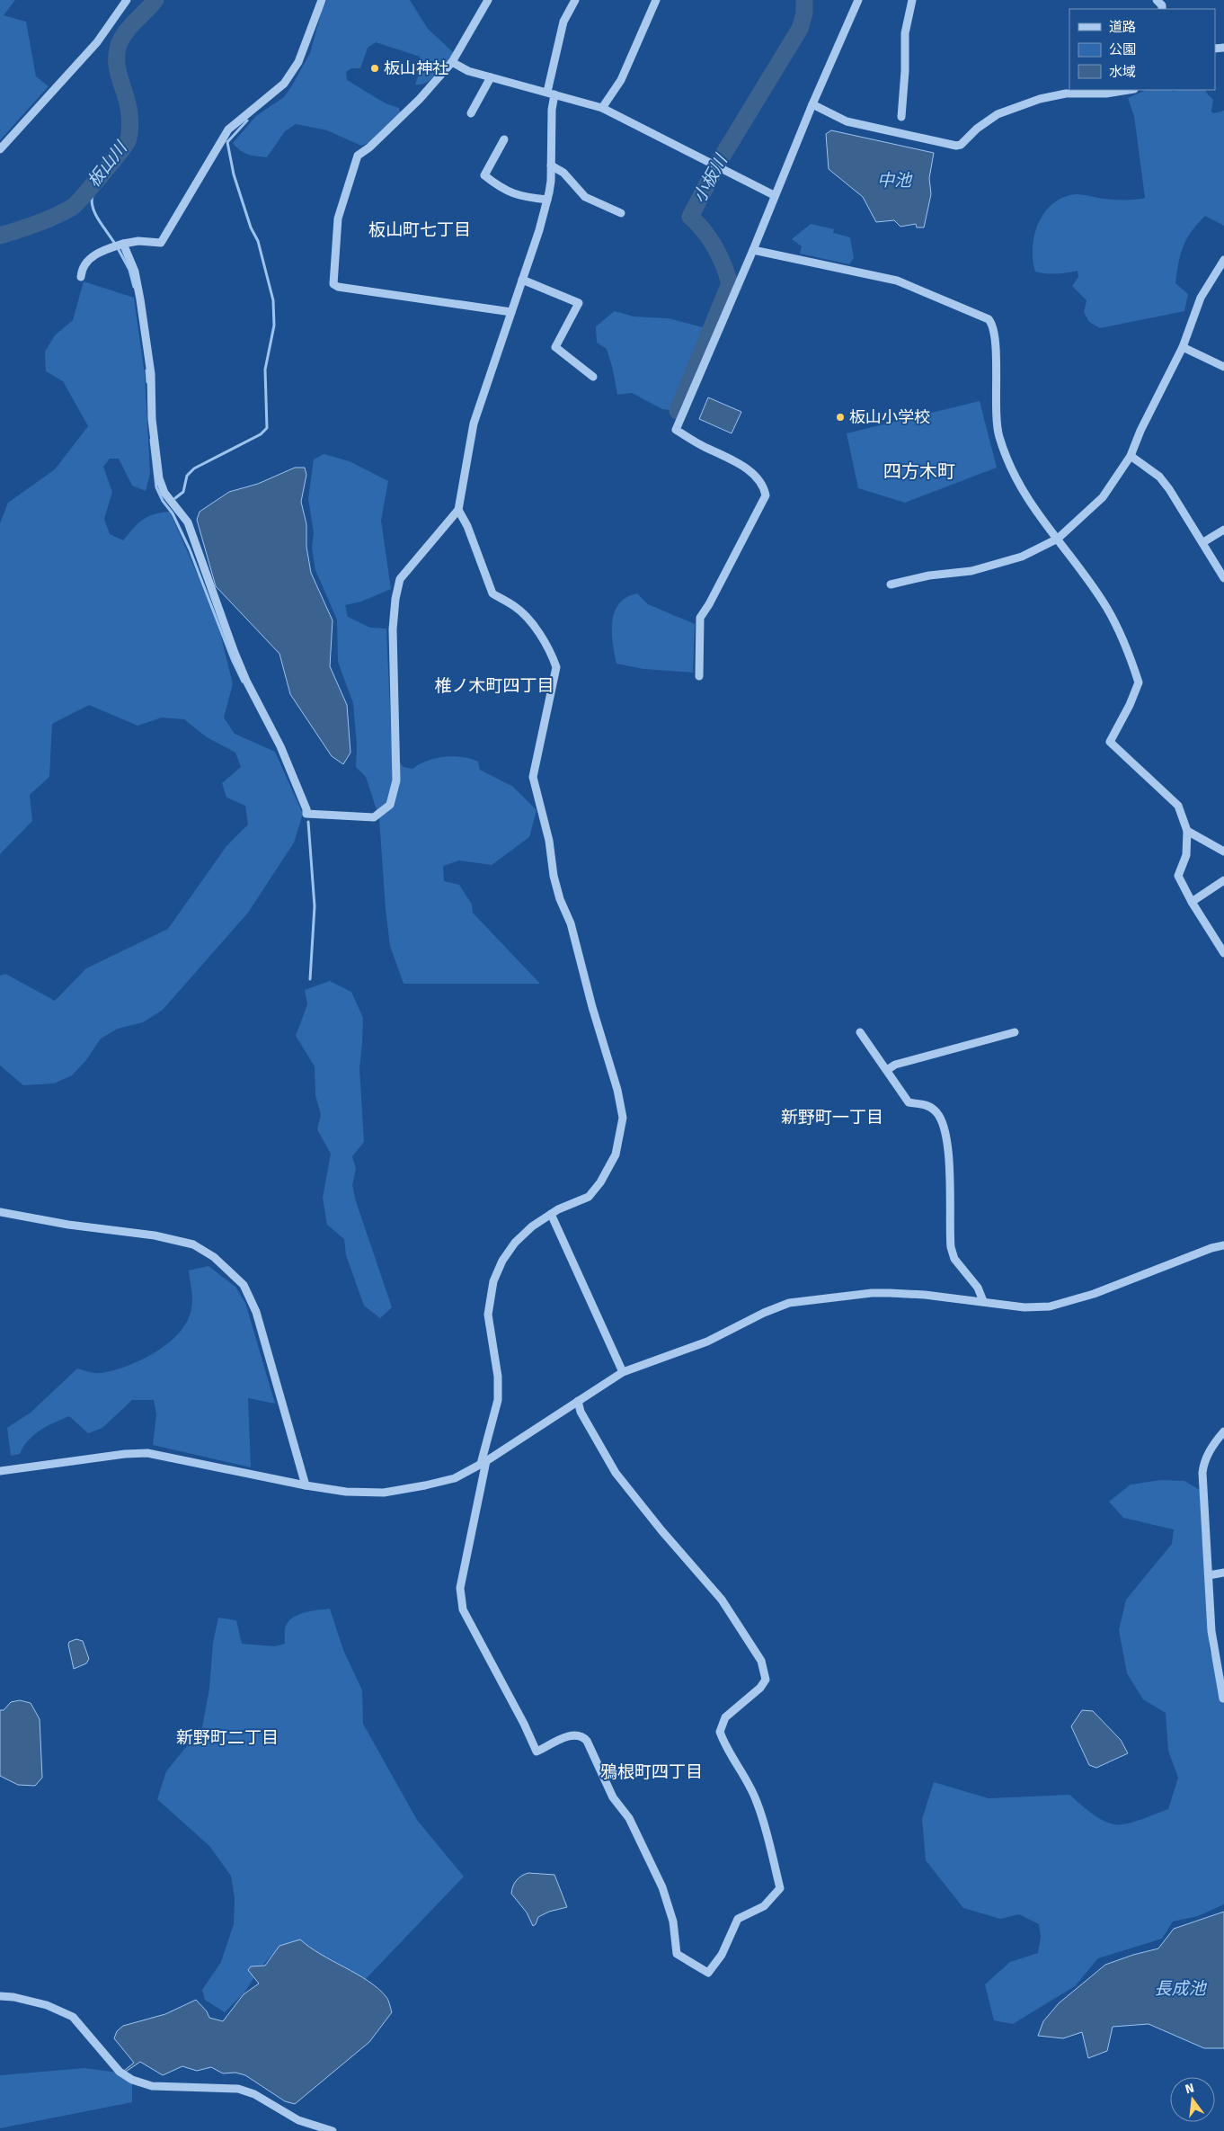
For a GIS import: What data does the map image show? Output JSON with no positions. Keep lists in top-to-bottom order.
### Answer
{
  "districts": [
    "板山町七丁目",
    "四方木町",
    "椎ノ木町四丁目",
    "新野町一丁目",
    "新野町二丁目",
    "鴉根町四丁目"
  ],
  "water": [
    "板山川",
    "小板川",
    "中池",
    "長成池"
  ],
  "places": ["板山神社", "板山小学校"],
  "legend": ["道路", "公園", "水域"],
  "north": "top"
}
